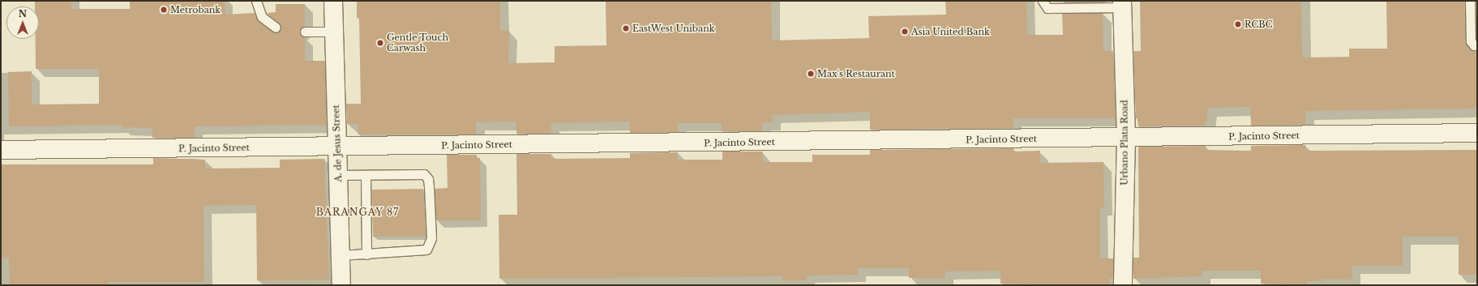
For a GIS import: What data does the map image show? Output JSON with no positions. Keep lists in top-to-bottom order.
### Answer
{
  "streets": {
    "street": ["P. Jacinto Street", "Urbano Plata Road", "A. de Jesus Street"]
  },
  "crossings": [
    ["P. Jacinto Street", "Urbano Plata Road"],
    ["P. Jacinto Street", "A. de Jesus Street"]
  ],
  "districts": ["BARANGAY 87"],
  "places": [
    "Metrobank",
    "RCBC",
    "EastWest Unibank",
    "Asia United Bank",
    "Gentle Touch Carwash",
    "Max's Restaurant"
  ],
  "north": "top"
}
